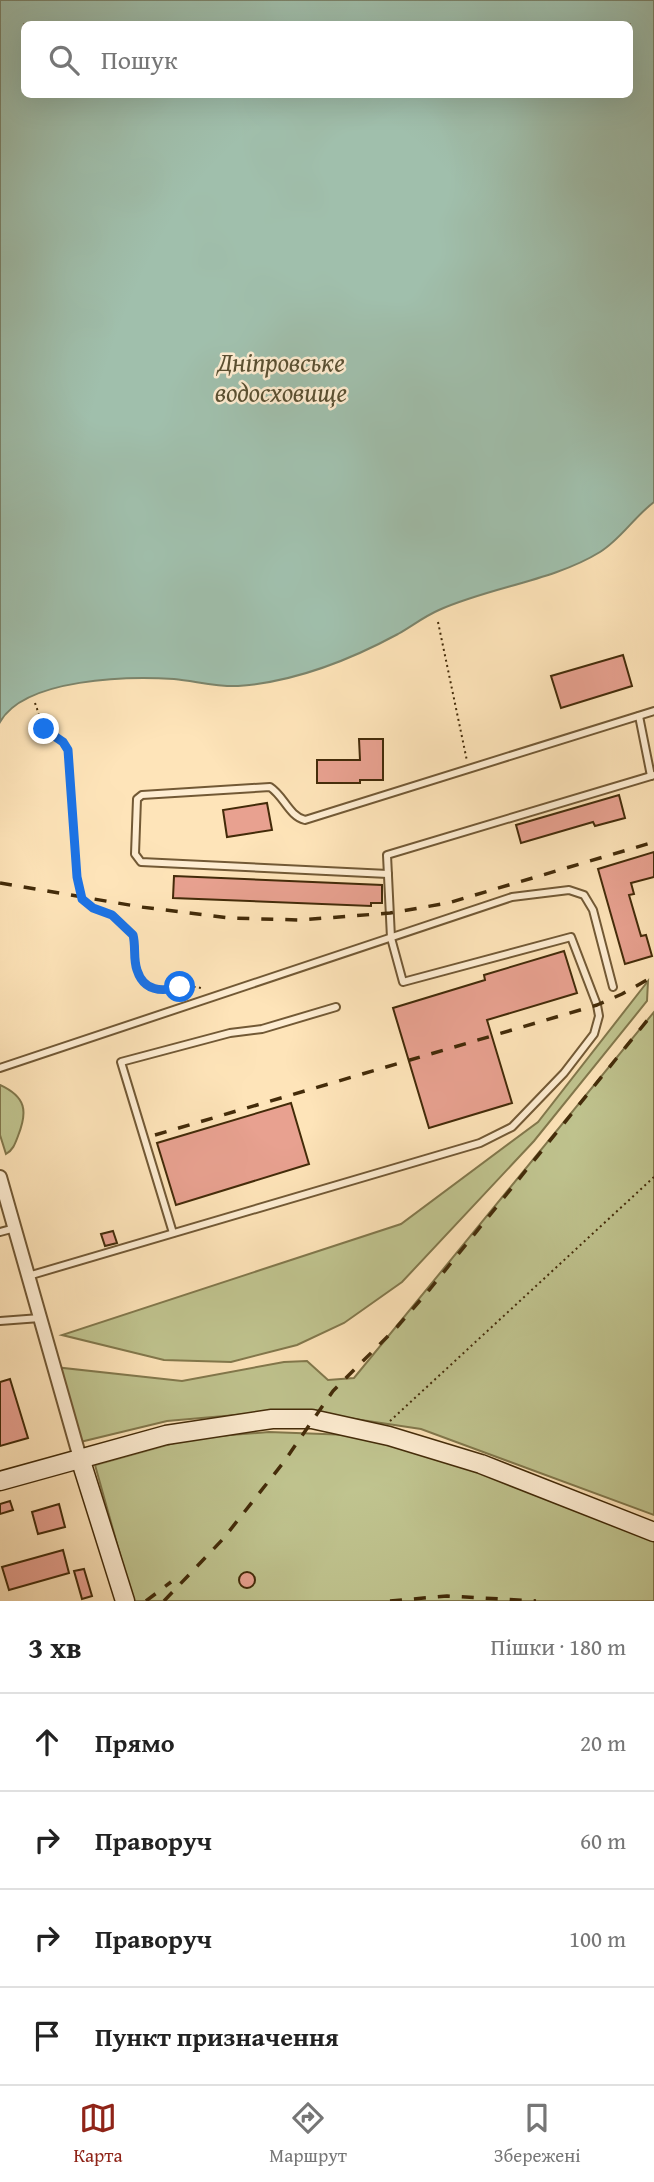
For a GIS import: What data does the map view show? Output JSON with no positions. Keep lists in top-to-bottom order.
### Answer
{
  "water": ["Дніпровське водосховище"],
  "page": {
    "search": "Пошук",
    "heading": ["3 хв", "Пішки · 180 m"],
    "list": [
      ["Прямо", "20 m"],
      ["Праворуч", "60 m"],
      ["Праворуч", "100 m"],
      "Пункт призначення"
    ],
    "nav": ["Карта", "Маршрут", "Збережені"]
  }
}
